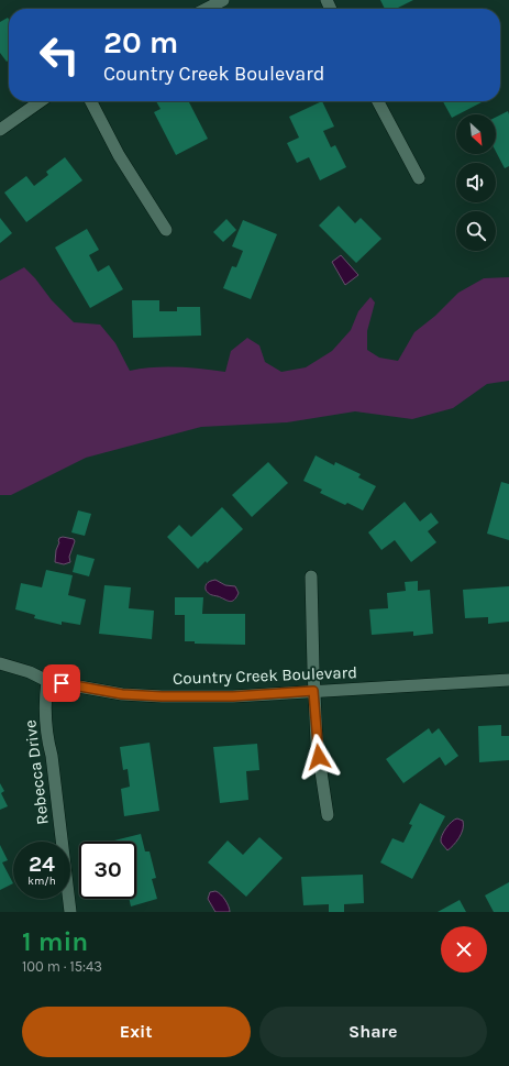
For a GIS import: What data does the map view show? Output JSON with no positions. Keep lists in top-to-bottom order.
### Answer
{
  "streets": {
    "street": ["Country Creek Boulevard", "Rebecca Drive"]
  },
  "crossings": [
    ["Country Creek Boulevard", "Rebecca Drive"]
  ],
  "north": "bottom right",
  "page": {
    "turn": ["20 m", "Country Creek Boulevard"],
    "speed": "24 km/h",
    "limit": "30",
    "heading": ["1 min", "100 m · 15:43"],
    "buttons": ["Exit", "Share"]
  }
}
